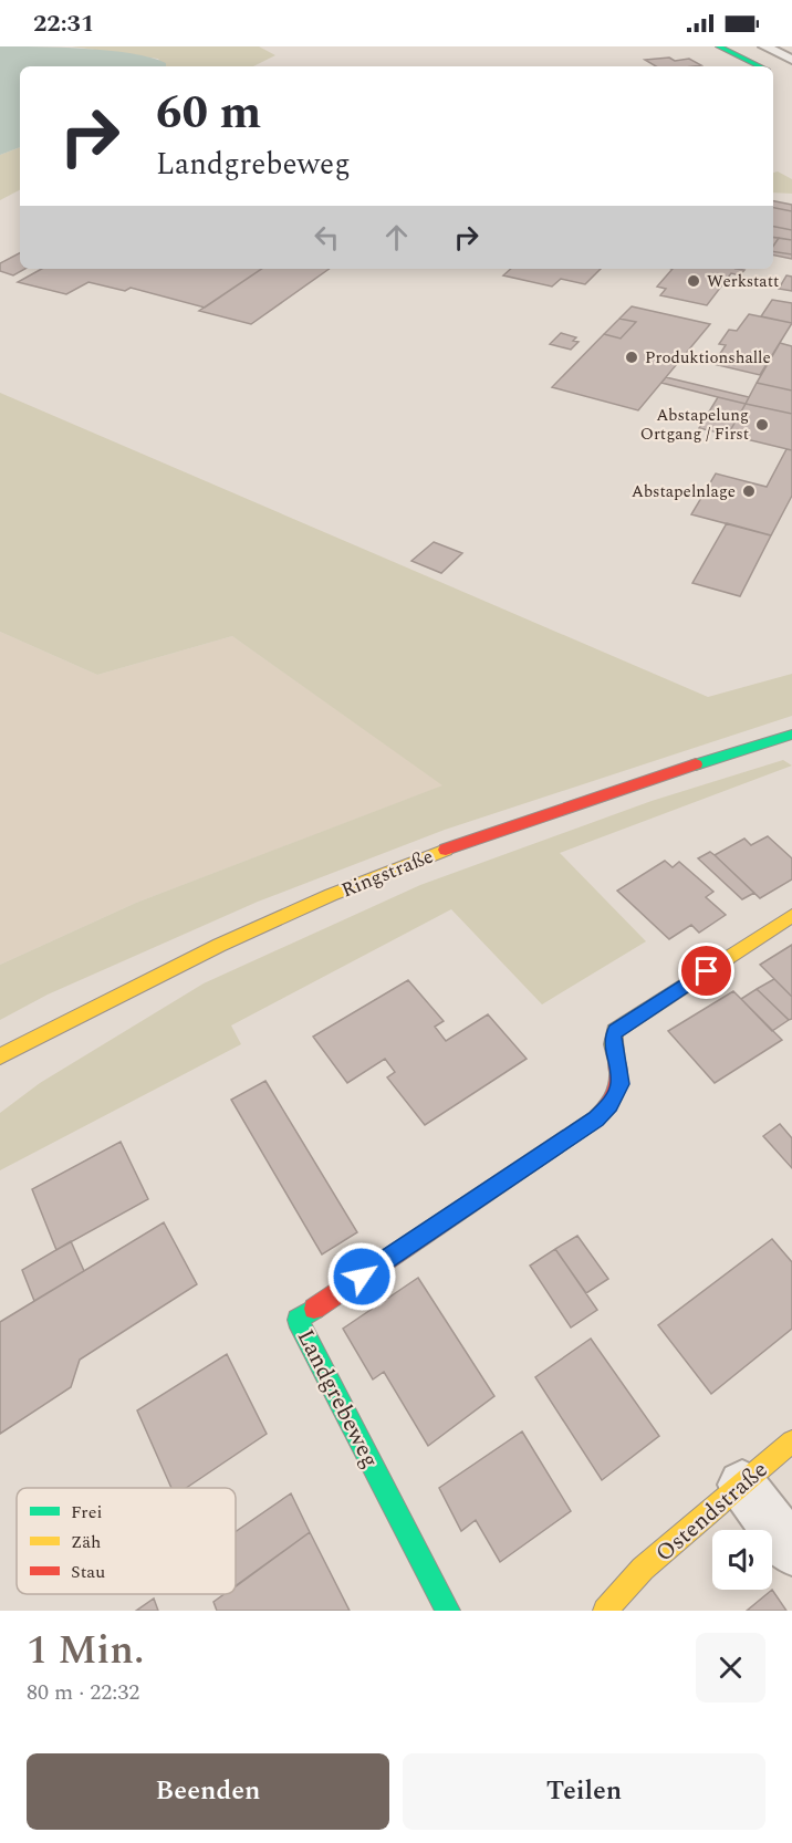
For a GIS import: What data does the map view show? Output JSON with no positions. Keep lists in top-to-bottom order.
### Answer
{
  "streets": {
    "main road": ["Ringstraße", "Landgrebeweg", "Ostendstraße"]
  },
  "places": [
    "Werkstatt",
    "Produktionshalle",
    "Abstapelung Ortgang / First",
    "Abstapelnlage"
  ],
  "legend": ["Frei", "Zäh", "Stau"],
  "page": {
    "status": "22:31",
    "turn": ["60 m", "Landgrebeweg"],
    "heading": ["1 Min.", "80 m · 22:32"],
    "buttons": ["Beenden", "Teilen"]
  }
}
